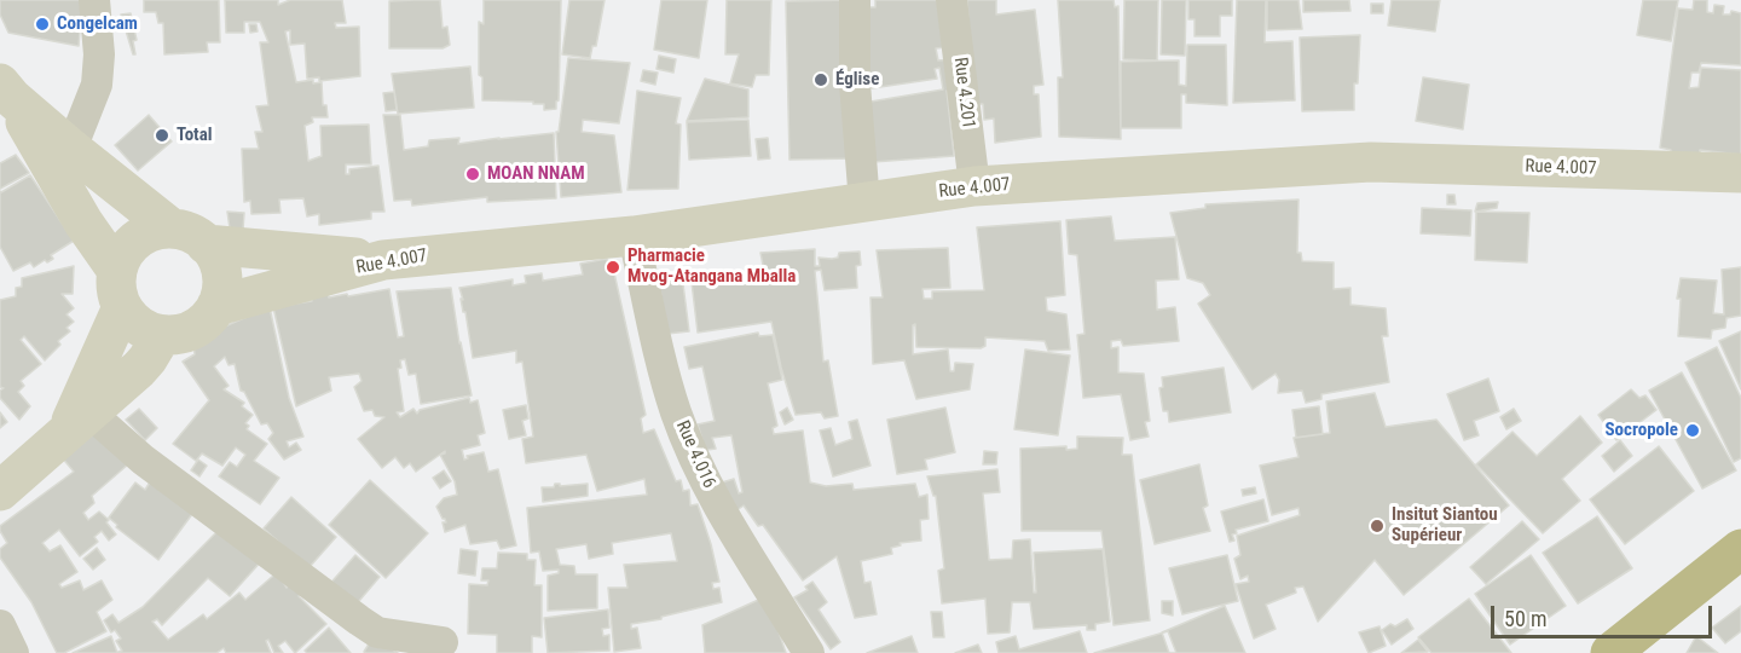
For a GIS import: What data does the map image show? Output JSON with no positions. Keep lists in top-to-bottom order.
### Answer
{
  "streets": {
    "main road": ["Rue 4.007"],
    "street": ["Rue 4.201", "Rue 4.016"]
  },
  "crossings": [
    ["Rue 4.201", "Rue 4.007"],
    ["Rue 4.007", "Rue 4.016"]
  ],
  "places": [
    "Congelcam",
    "Église",
    "Total",
    "MOAN NNAM",
    "Pharmacie Mvog-Atangana Mballa",
    "Socropole",
    "Insitut Siantou Supérieur"
  ],
  "scale_bar": "50 m"
}
